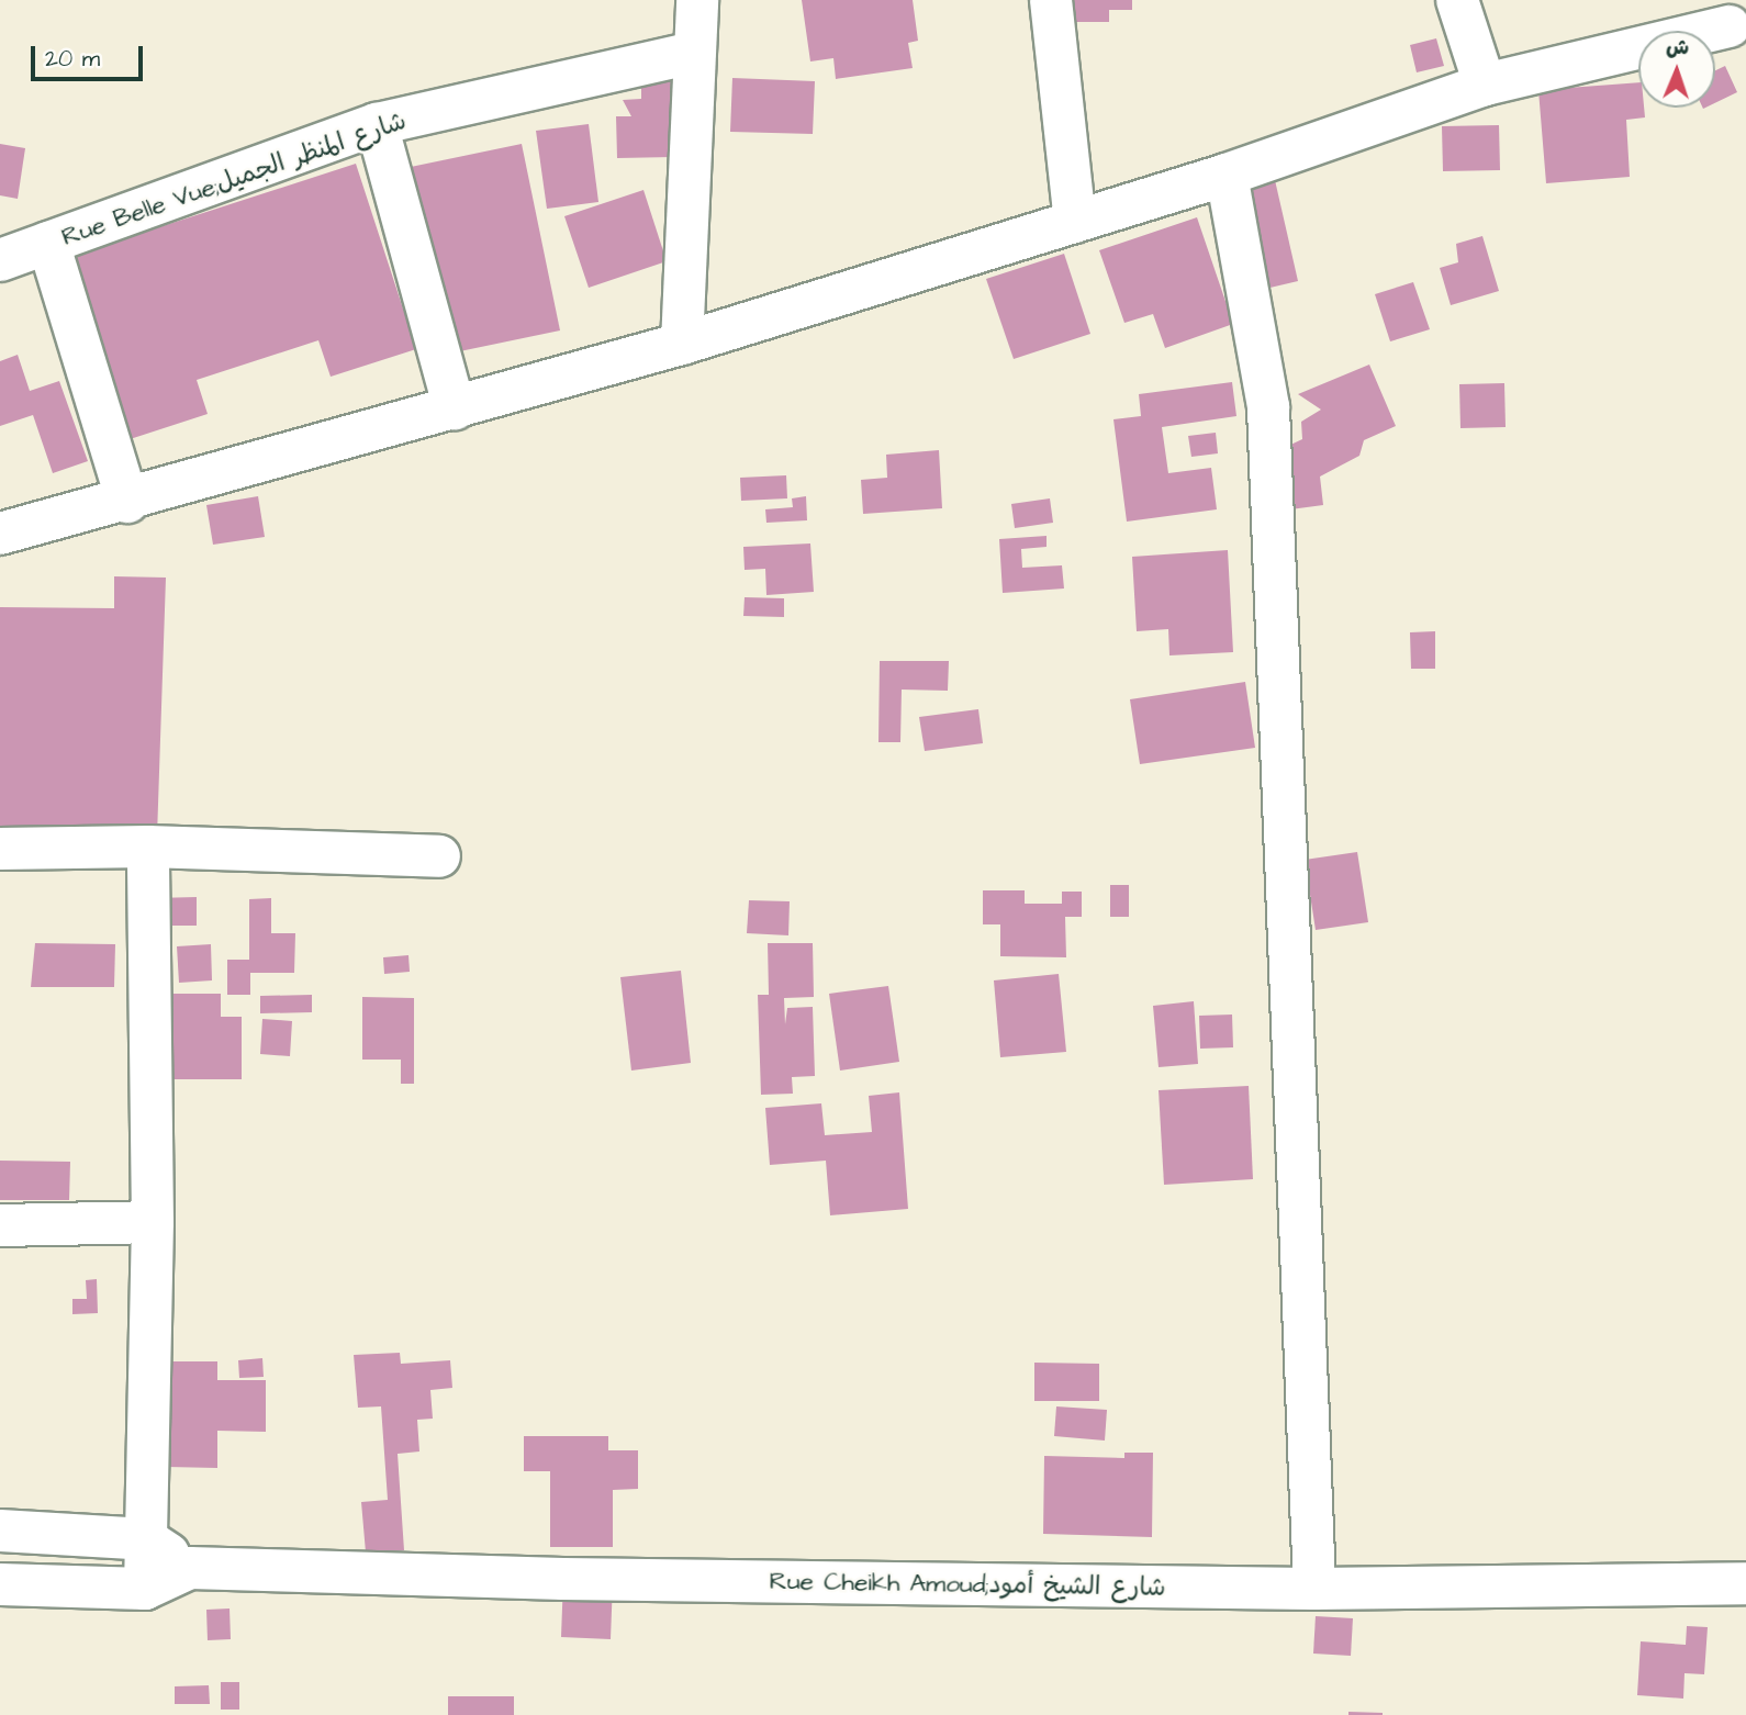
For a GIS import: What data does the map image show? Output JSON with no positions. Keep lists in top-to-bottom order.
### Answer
{
  "streets": {
    "street": ["Rue Belle Vue;شارع المنظر الجميل", "Rue Cheikh Amoud;شارع الشيخ أمود"]
  },
  "scale_bar": "20 m",
  "north": "top"
}
